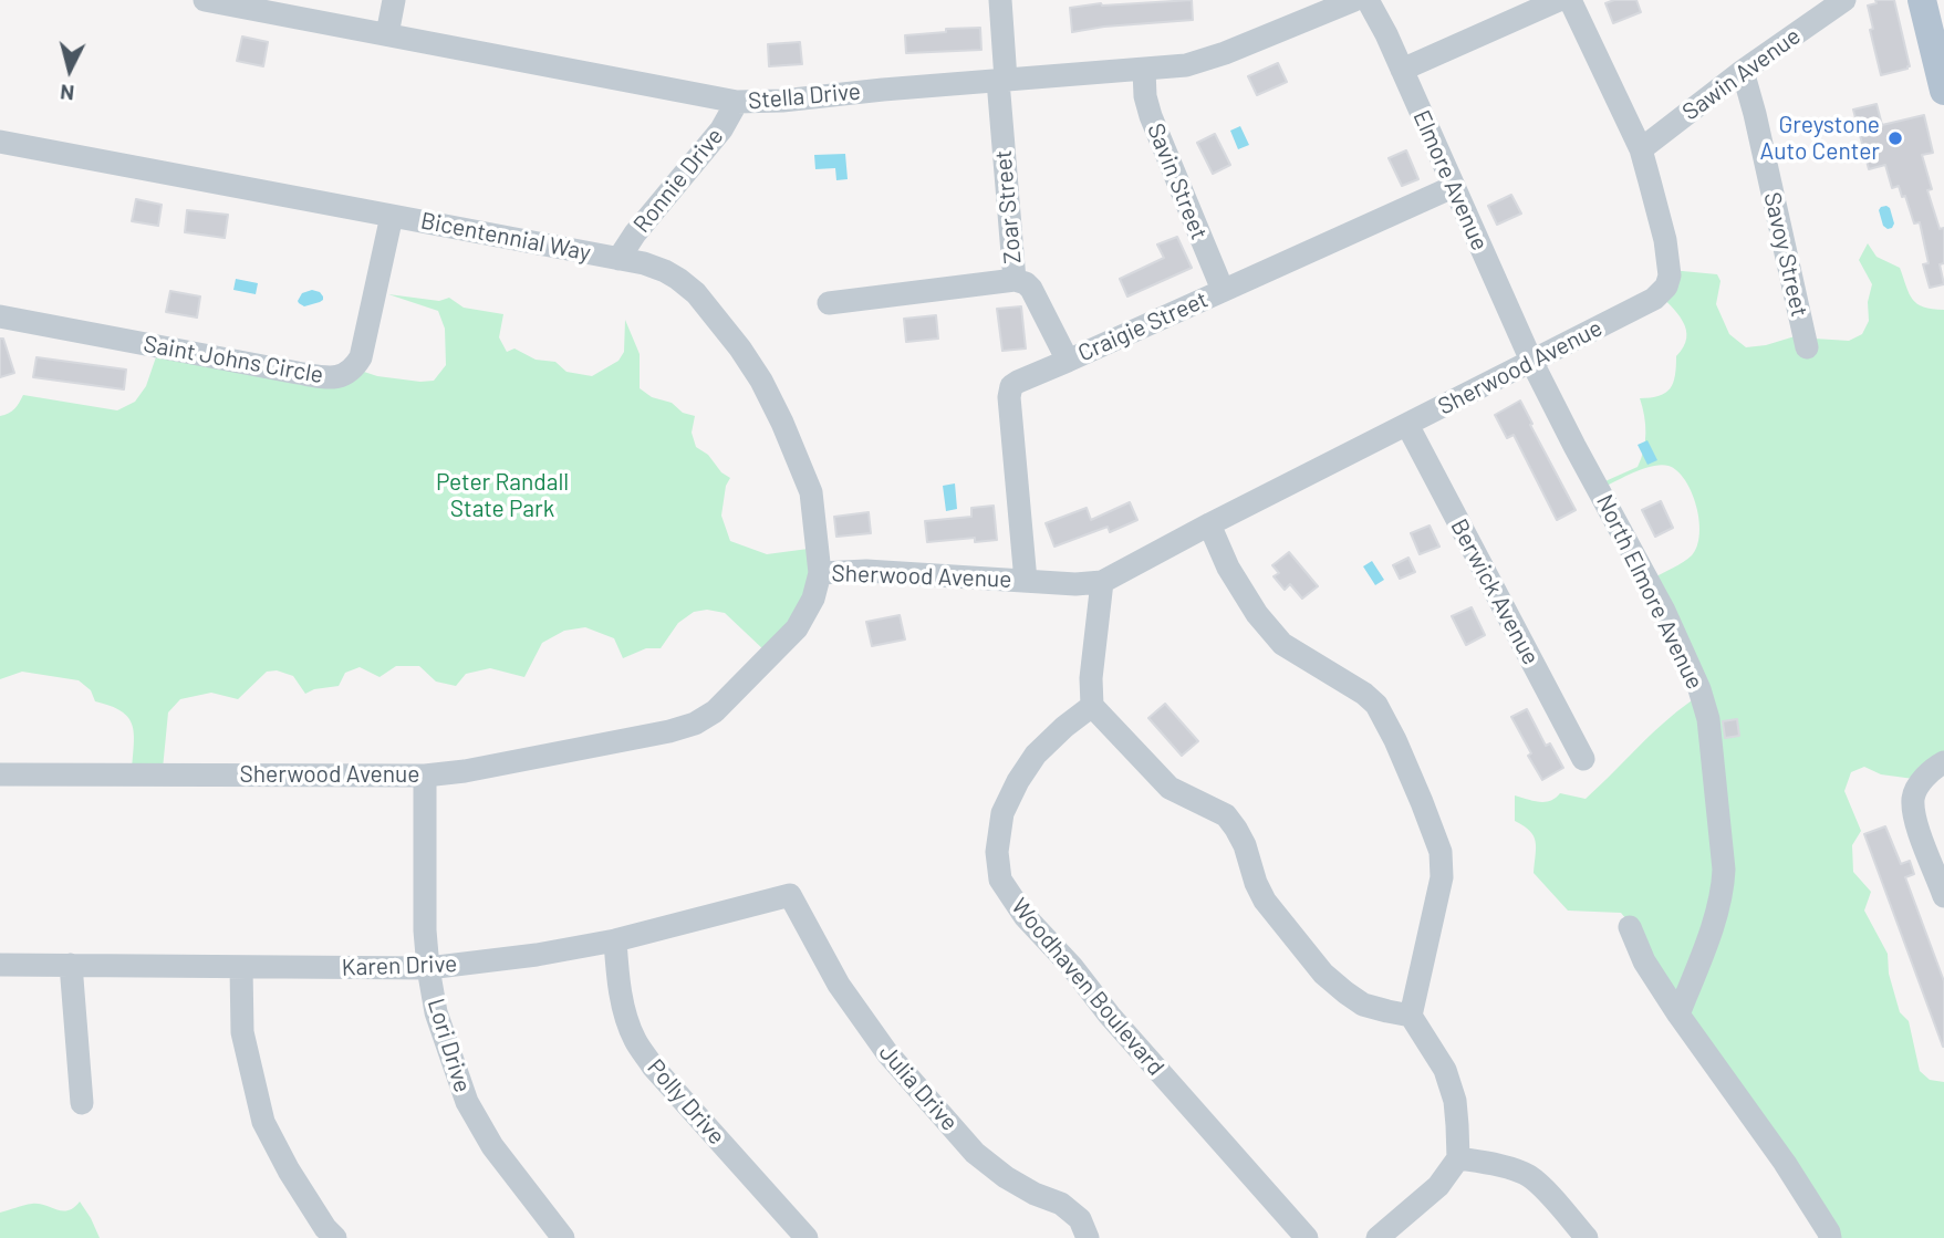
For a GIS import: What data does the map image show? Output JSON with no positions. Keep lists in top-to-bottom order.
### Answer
{
  "streets": {
    "street": [
      "Sawin Avenue",
      "Stella Drive",
      "Ronnie Drive",
      "Elmore Avenue",
      "Savin Street",
      "Zoar Street",
      "Bicentennial Way",
      "Savoy Street",
      "Craigie Street",
      "Saint Johns Circle",
      "Sherwood Avenue",
      "Berwick Avenue",
      "North Elmore Avenue",
      "Karen Drive",
      "Woodhaven Boulevard",
      "Lori Drive",
      "Julia Drive",
      "Polly Drive"
    ]
  },
  "crossings": [
    ["Sawin Avenue", "Savoy Street"],
    ["Sawin Avenue", "Sherwood Avenue"],
    ["Stella Drive", "Ronnie Drive"],
    ["Stella Drive", "Savin Street"],
    ["Stella Drive", "Zoar Street"],
    ["Ronnie Drive", "Bicentennial Way"],
    ["Elmore Avenue", "Craigie Street"],
    ["Elmore Avenue", "Sherwood Avenue"],
    ["Elmore Avenue", "North Elmore Avenue"],
    ["Savin Street", "Craigie Street"],
    ["Zoar Street", "Craigie Street"],
    ["Bicentennial Way", "Saint Johns Circle"],
    ["Bicentennial Way", "Sherwood Avenue"],
    ["Craigie Street", "Sherwood Avenue"],
    ["Sherwood Avenue", "Berwick Avenue"],
    ["Sherwood Avenue", "North Elmore Avenue"],
    ["Sherwood Avenue", "Lori Drive"],
    ["Karen Drive", "Lori Drive"],
    ["Karen Drive", "Julia Drive"],
    ["Karen Drive", "Polly Drive"]
  ],
  "parks": ["Peter Randall State Park"],
  "places": ["Greystone Auto Center"],
  "north": "bottom"
}
